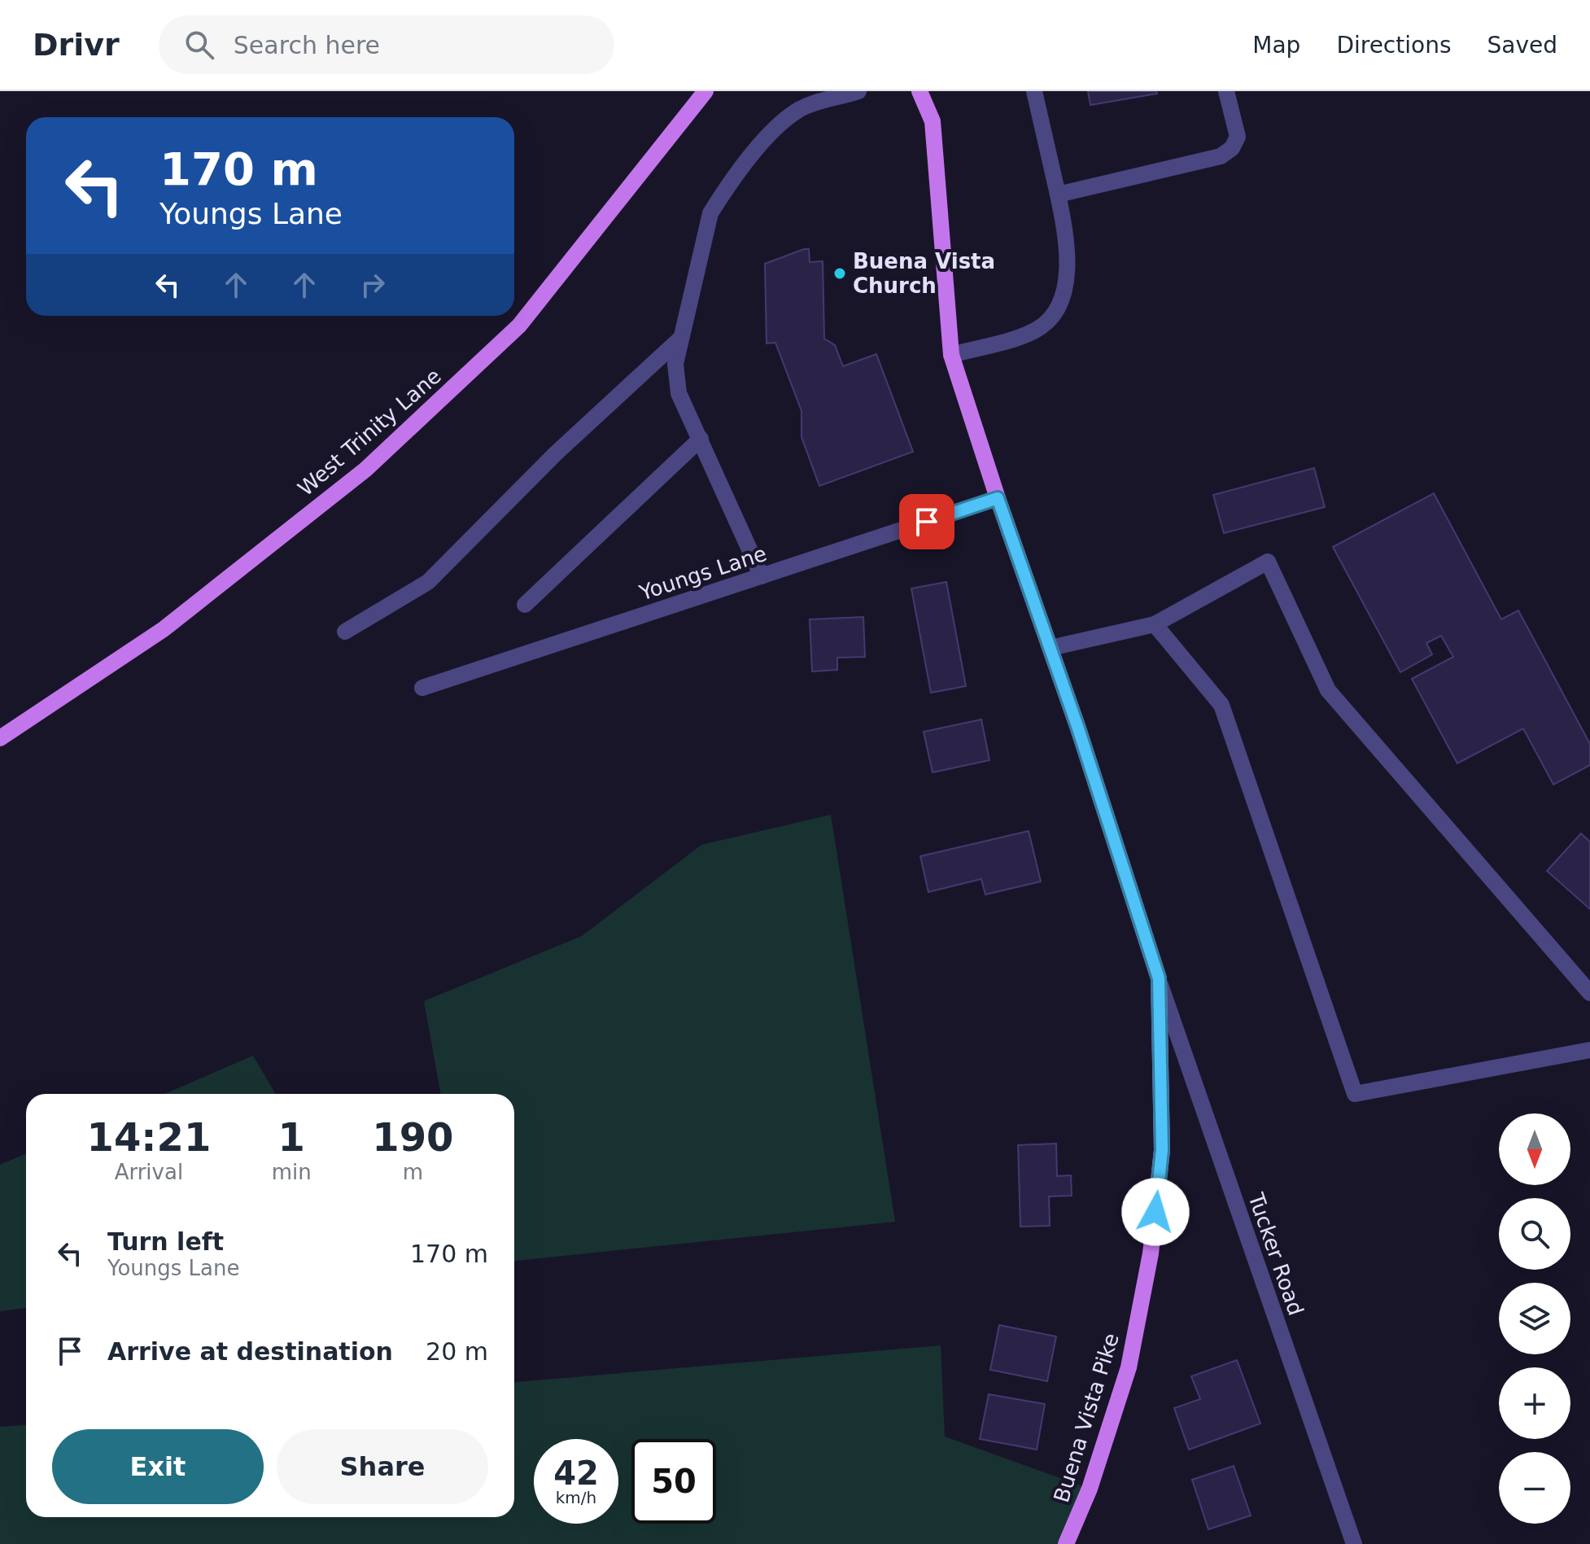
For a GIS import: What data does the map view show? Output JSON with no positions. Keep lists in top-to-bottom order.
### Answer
{
  "streets": {
    "main road": ["West Trinity Lane", "Buena Vista Pike"],
    "street": ["Youngs Lane", "Tucker Road"]
  },
  "crossings": [
    ["Youngs Lane", "Buena Vista Pike"],
    ["Tucker Road", "Buena Vista Pike"]
  ],
  "places": ["Buena Vista Church"],
  "north": "bottom",
  "page": {
    "header": "Drivr",
    "search": "Search here",
    "nav": ["Map", "Directions", "Saved"],
    "turn": ["170 m", "Youngs Lane"],
    "eta": [
      "14:21",
      "Arrival",
      "1",
      "min",
      "190",
      "m"
    ],
    "map_buttons": ["+", "−"],
    "list": [
      {
        "name": "Turn left",
        "note": "Youngs Lane",
        "value": "170 m"
      },
      {
        "name": "Arrive at destination",
        "value": "20 m"
      }
    ],
    "buttons": ["Exit", "Share"],
    "speed": "42 km/h",
    "limit": "50"
  }
}
